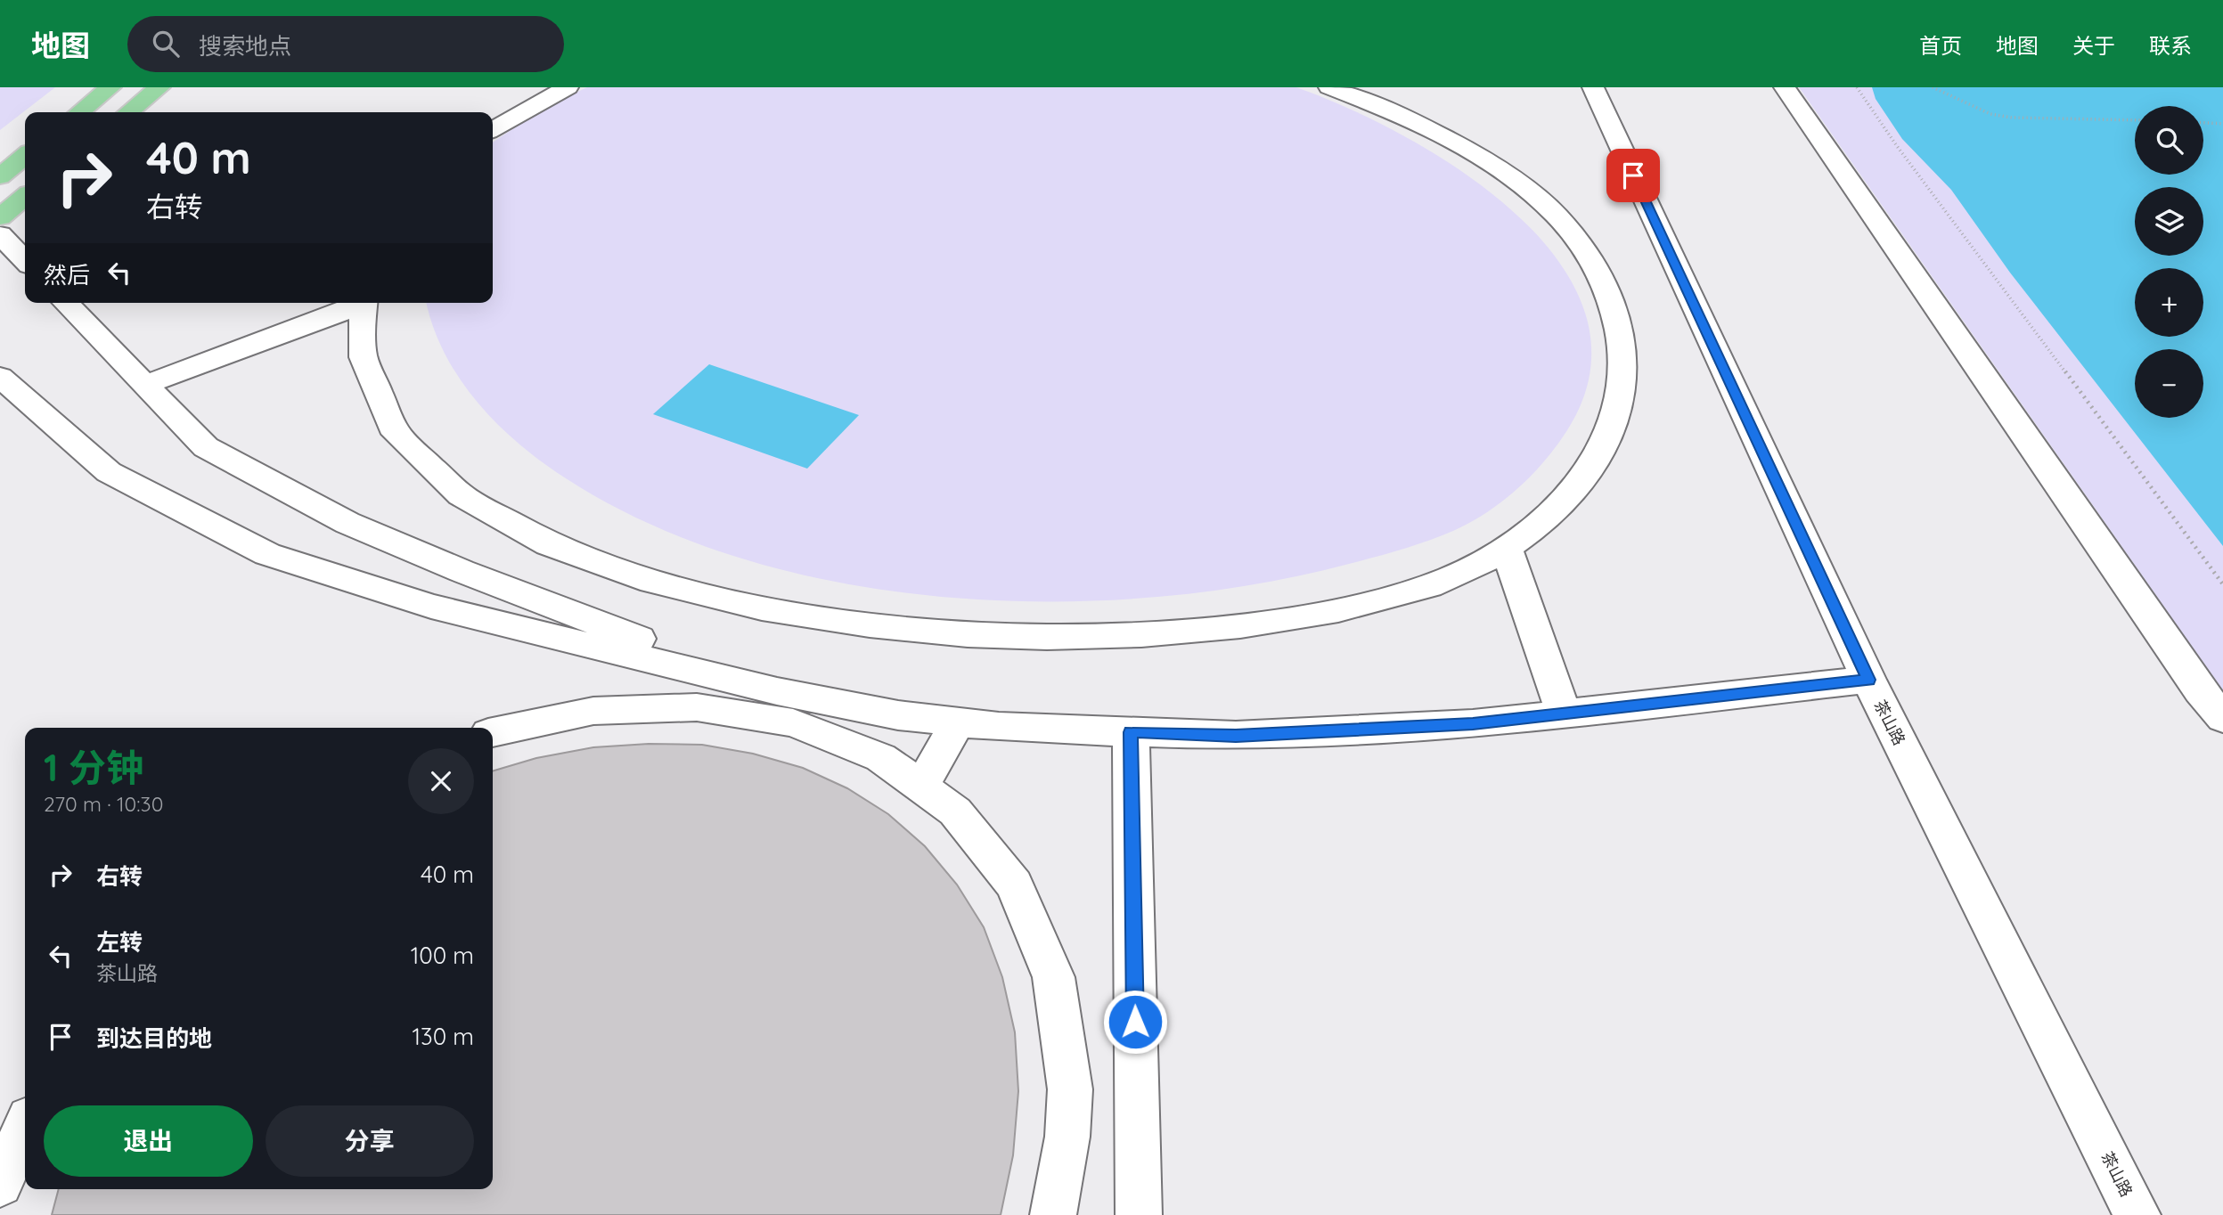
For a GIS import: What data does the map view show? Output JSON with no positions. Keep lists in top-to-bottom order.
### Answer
{
  "streets": {
    "street": ["茶山路"]
  },
  "page": {
    "header": "地图",
    "search": "搜索地点",
    "nav": [
      "首页",
      "地图",
      "关于",
      "联系"
    ],
    "map_buttons": ["+", "−"],
    "turn": ["40 m", "右转"],
    "then": "然后",
    "heading": ["1 分钟", "270 m · 10:30"],
    "list": [
      {
        "name": "右转",
        "value": "40 m"
      },
      {
        "name": "左转",
        "note": "茶山路",
        "value": "100 m"
      },
      {
        "name": "到达目的地",
        "value": "130 m"
      }
    ],
    "buttons": ["退出", "分享"]
  }
}
